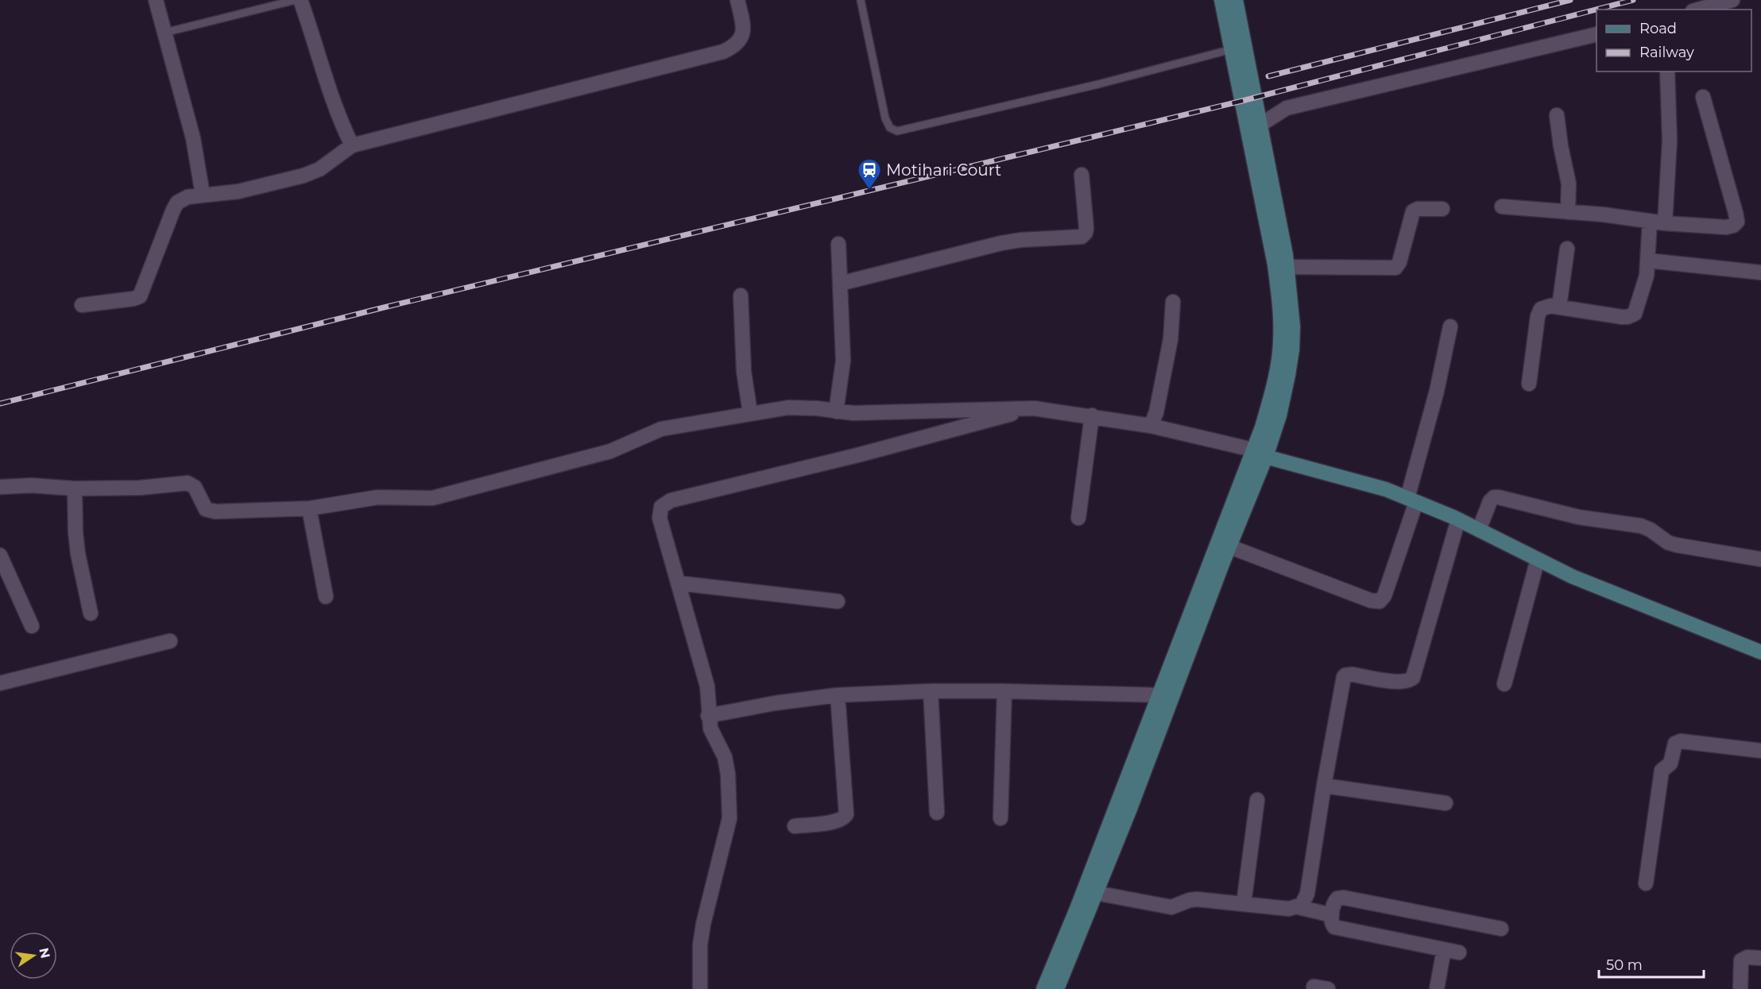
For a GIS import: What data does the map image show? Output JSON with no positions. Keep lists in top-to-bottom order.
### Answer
{
  "places": {
    "station": ["Motihari Court"]
  },
  "legend": ["Road", "Railway"],
  "scale_bar": "50 m",
  "north": "right"
}
